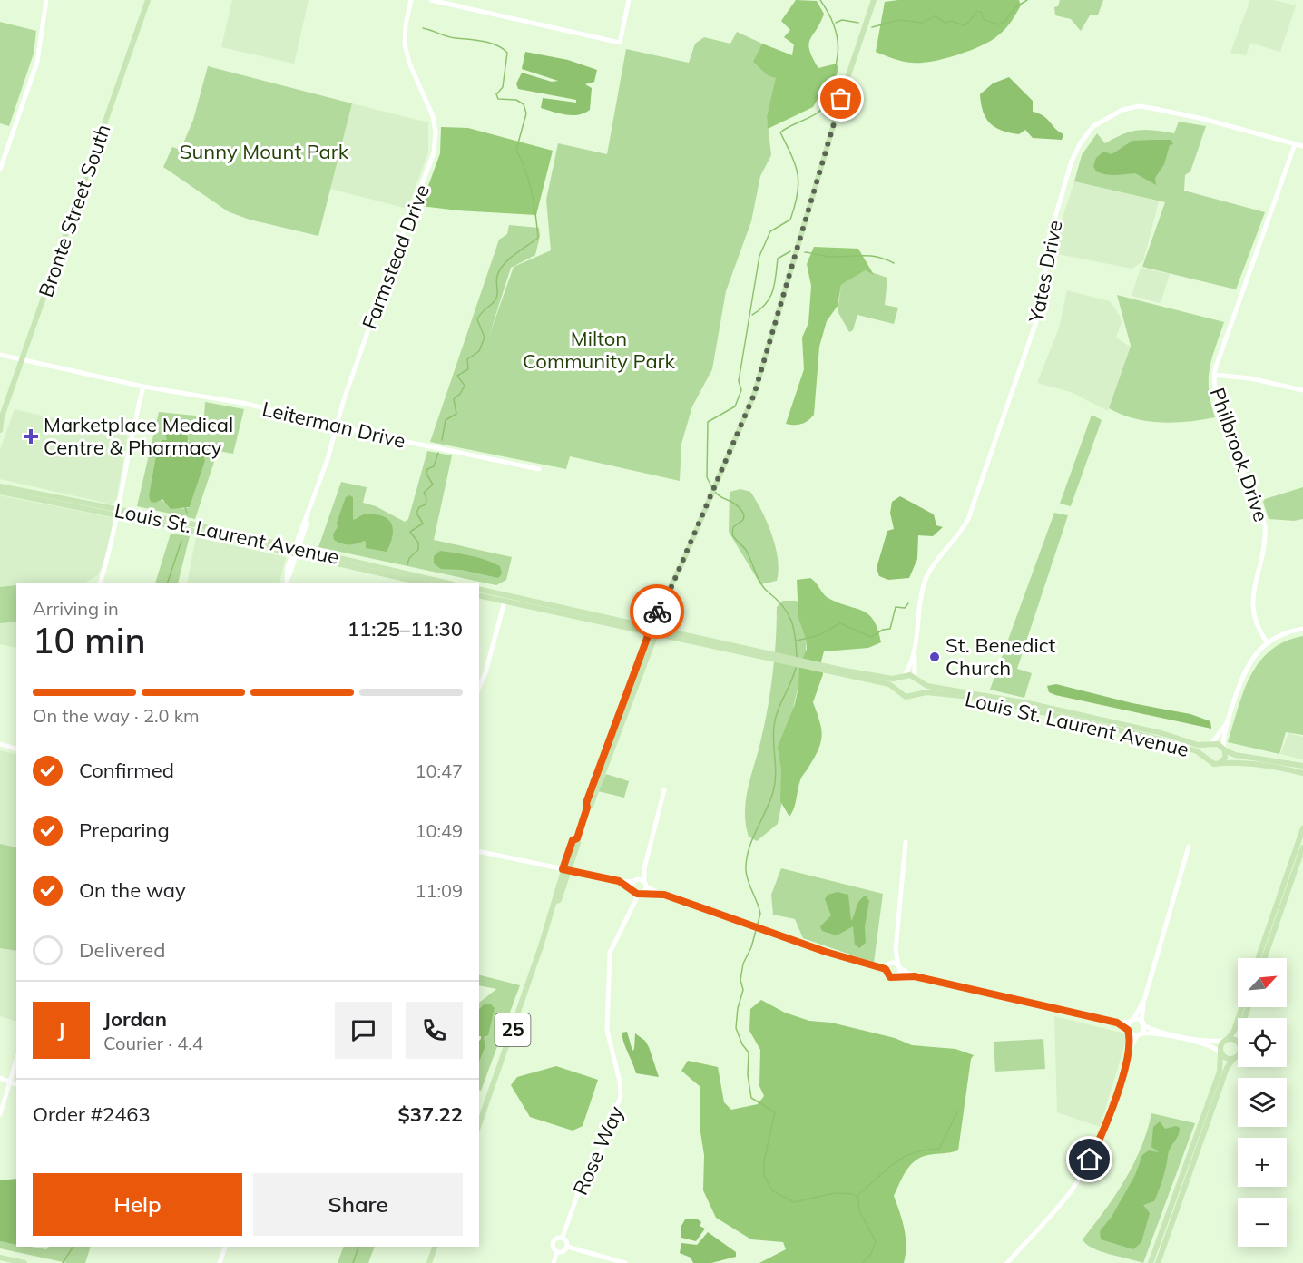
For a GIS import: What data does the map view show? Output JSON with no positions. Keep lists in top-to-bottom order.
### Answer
{
  "streets": {
    "main road": ["Bronte Street South", "Louis St. Laurent Avenue", "25"],
    "street": [
      "Farmstead Drive",
      "Yates Drive",
      "Leiterman Drive",
      "Philbrook Drive",
      "Rose Way"
    ]
  },
  "crossings": [
    ["Bronte Street South", "Leiterman Drive"],
    ["Farmstead Drive", "Leiterman Drive"],
    ["Farmstead Drive", "Louis St. Laurent Avenue"],
    ["Yates Drive", "Philbrook Drive"],
    ["Yates Drive", "Louis St. Laurent Avenue"]
  ],
  "parks": ["Sunny Mount Park", "Milton Community Park"],
  "places": {
    "health": ["Marketplace Medical Centre & Pharmacy"],
    "other": ["St. Benedict Church"]
  },
  "north": "top right",
  "page": {
    "heading": ["10 min", "Arriving in", "11:25–11:30"],
    "panel": [
      "Jordan",
      "Courier · 4.4",
      "Order #2463",
      "$37.22"
    ],
    "bar": "On the way · 2.0 km",
    "list": [
      ["Confirmed", "10:47"],
      ["Preparing", "10:49"],
      ["On the way", "11:09"],
      "Delivered"
    ],
    "map_buttons": ["+", "−"],
    "round": "J",
    "buttons": ["Help", "Share"]
  }
}
